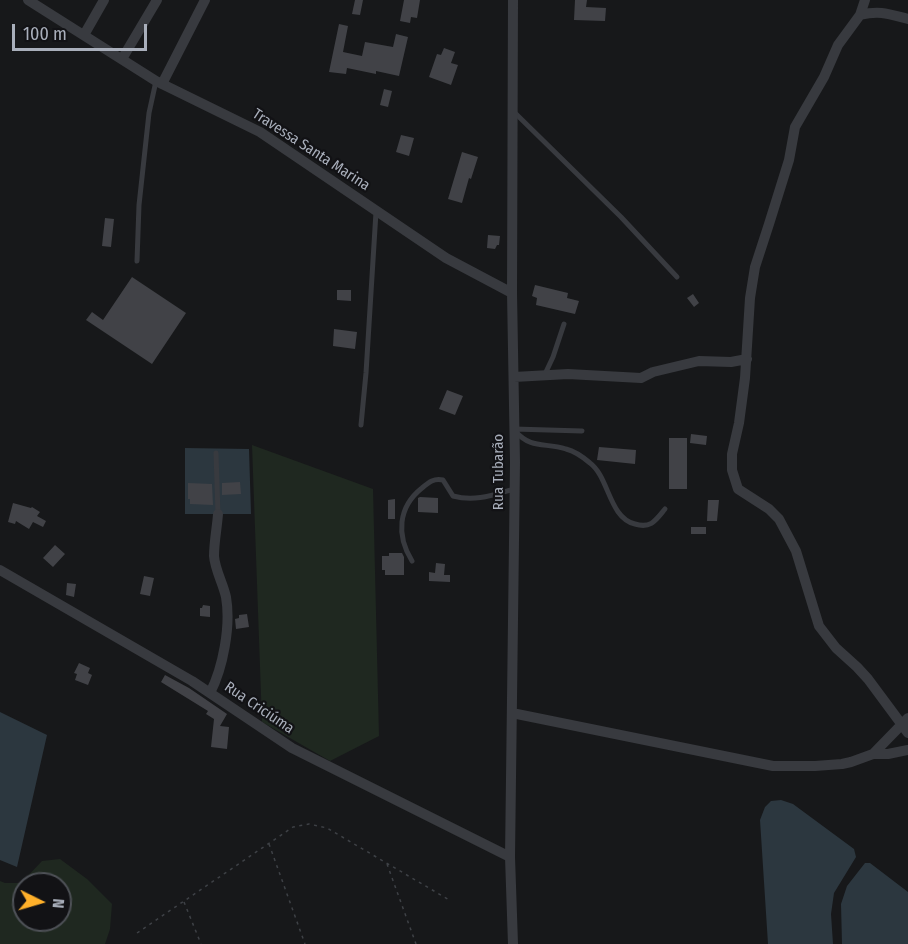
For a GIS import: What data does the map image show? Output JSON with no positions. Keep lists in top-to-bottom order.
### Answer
{
  "streets": {
    "street": ["Travessa Santa Marina", "Rua Tubarão", "Rua Criciúma"]
  },
  "crossings": [
    ["Travessa Santa Marina", "Rua Tubarão"],
    ["Rua Tubarão", "Rua Criciúma"]
  ],
  "scale_bar": "100 m",
  "north": "right"
}
